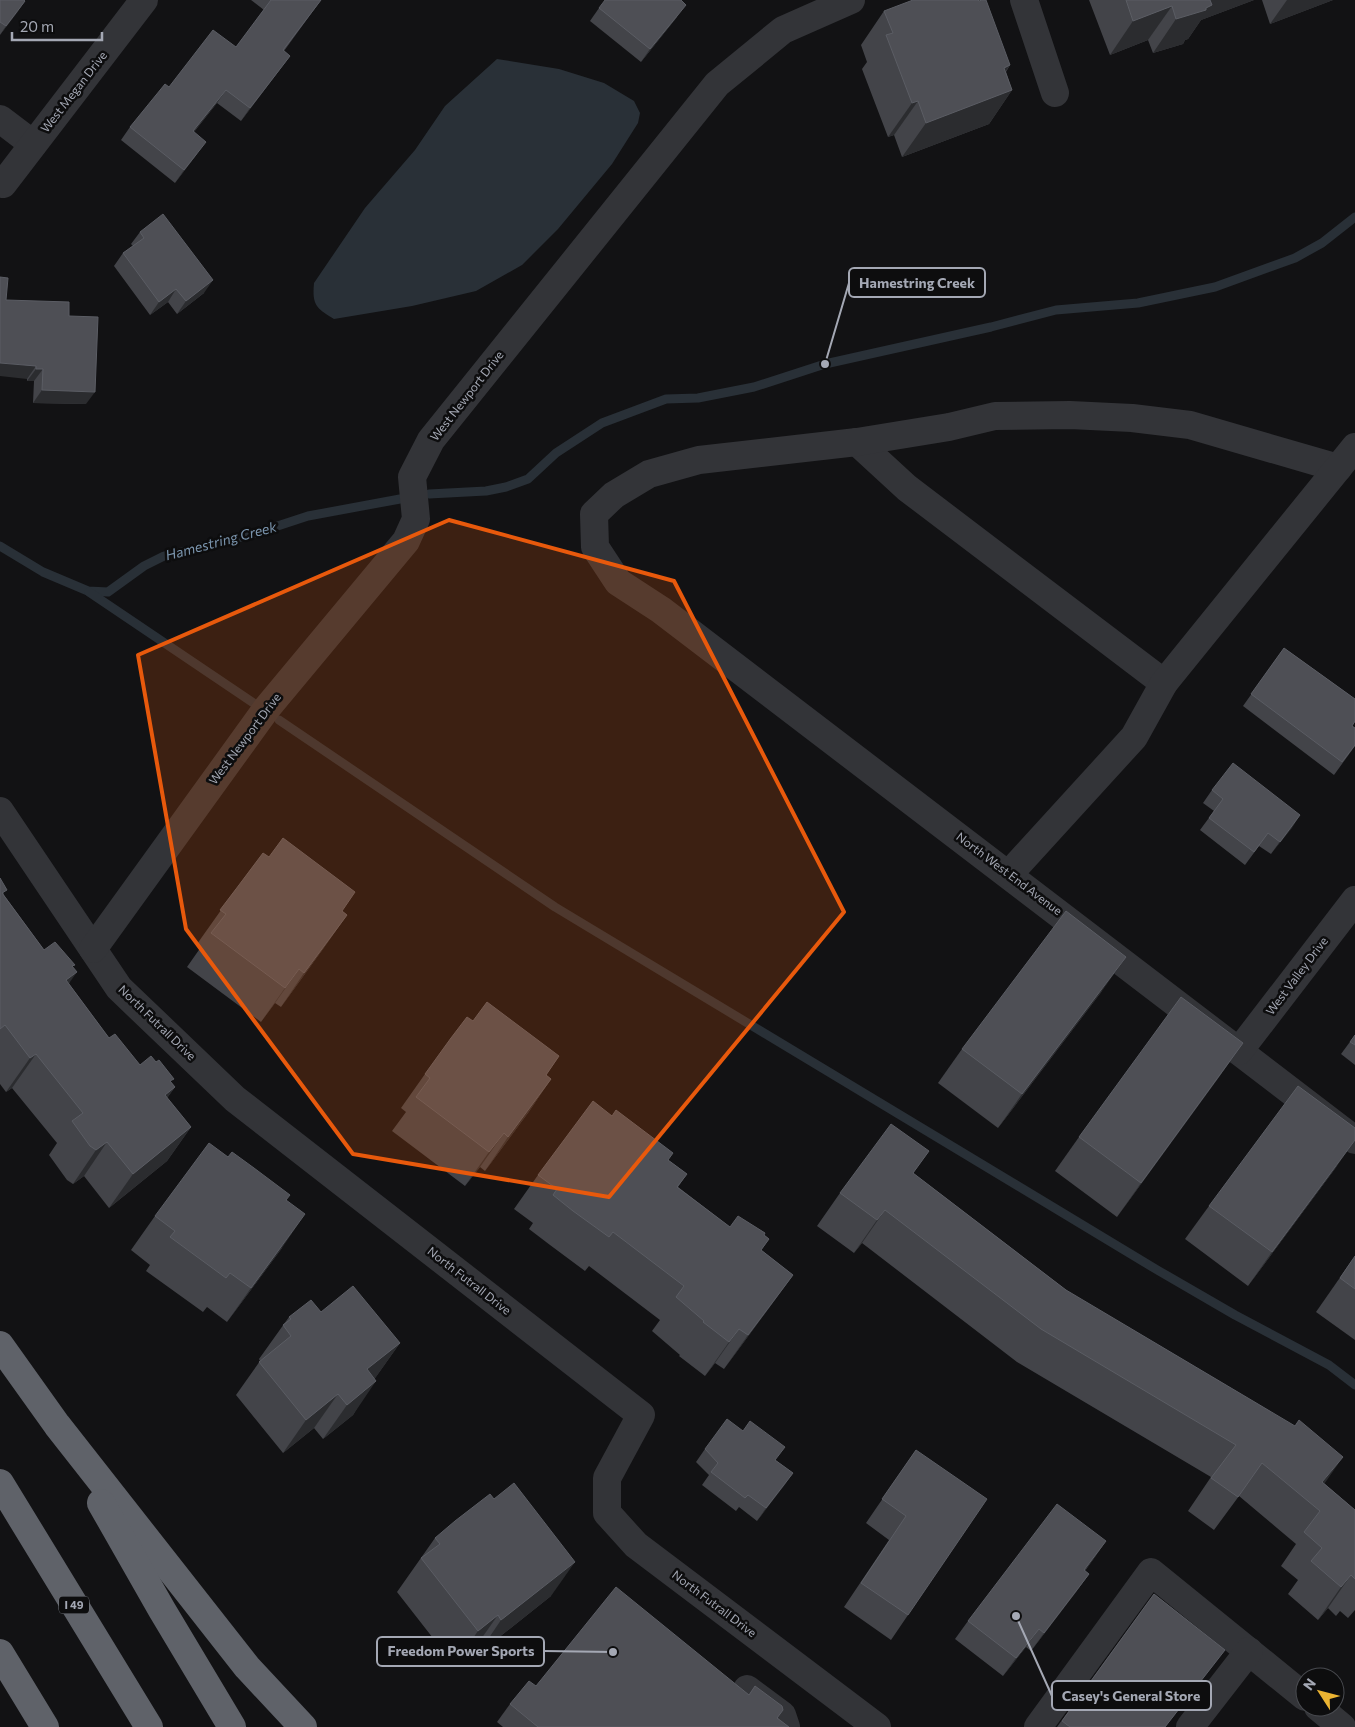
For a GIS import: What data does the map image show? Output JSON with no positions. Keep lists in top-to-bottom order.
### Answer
{
  "streets": {
    "highway": ["I 49"],
    "street": [
      "West Megan Drive",
      "West Newport Drive",
      "North West End Avenue",
      "West Valley Drive",
      "North Futrall Drive"
    ]
  },
  "crossings": [
    ["West Newport Drive", "North Futrall Drive"],
    ["North West End Avenue", "West Valley Drive"]
  ],
  "water": ["Hamestring Creek"],
  "places": ["Hamestring Creek", "Casey's General Store", "Freedom Power Sports"],
  "scale_bar": "20 m",
  "north": "top left"
}
